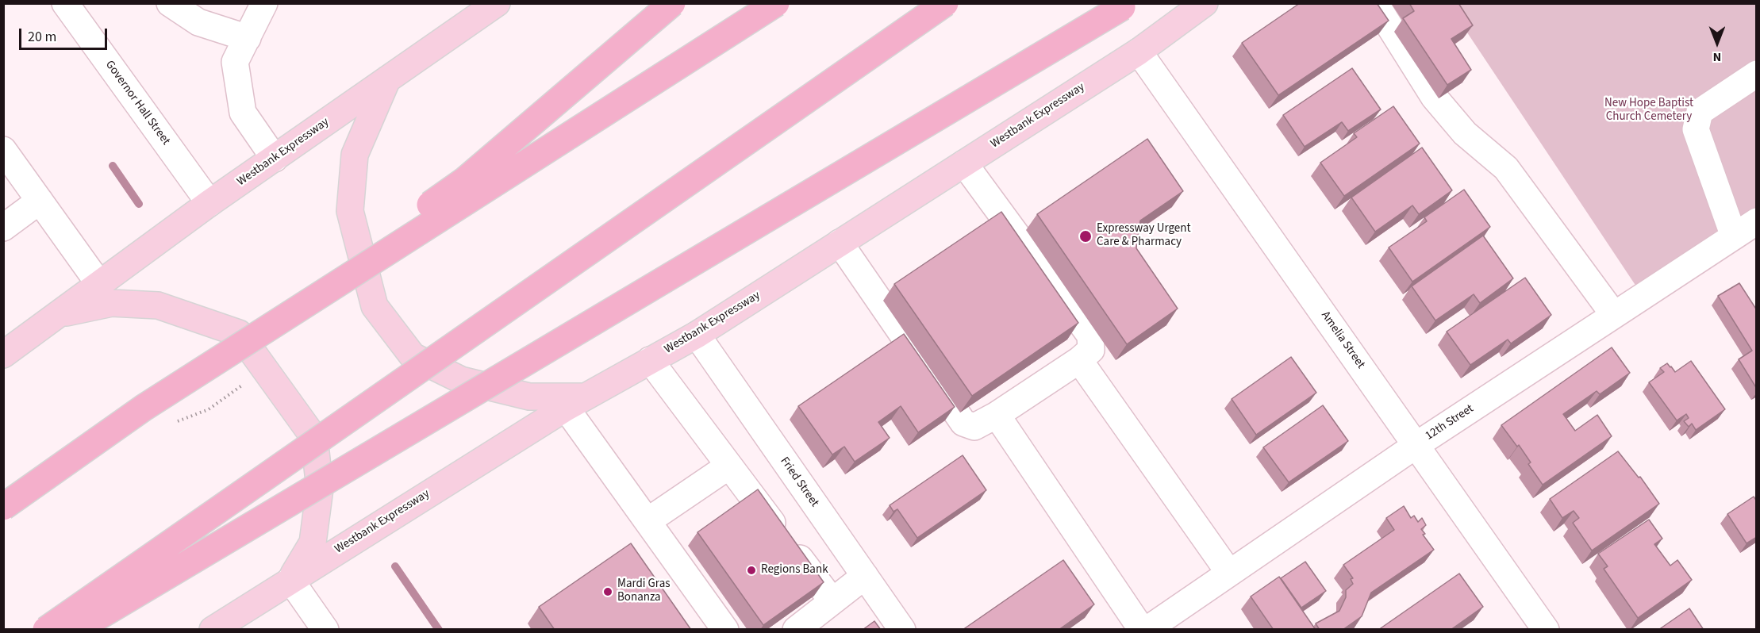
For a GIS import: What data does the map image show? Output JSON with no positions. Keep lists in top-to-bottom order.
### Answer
{
  "streets": {
    "main road": ["Westbank Expressway"],
    "street": [
      "Governor Hall Street",
      "Amelia Street",
      "12th Street",
      "Fried Street"
    ]
  },
  "crossings": [
    ["Governor Hall Street", "Westbank Expressway"],
    ["Westbank Expressway", "Amelia Street"],
    ["Westbank Expressway", "Fried Street"],
    ["Amelia Street", "12th Street"]
  ],
  "parks": ["New Hope Baptist Church Cemetery"],
  "places": ["Expressway Urgent Care & Pharmacy", "Regions Bank", "Mardi Gras Bonanza"],
  "scale_bar": "20 m",
  "north": "bottom"
}
